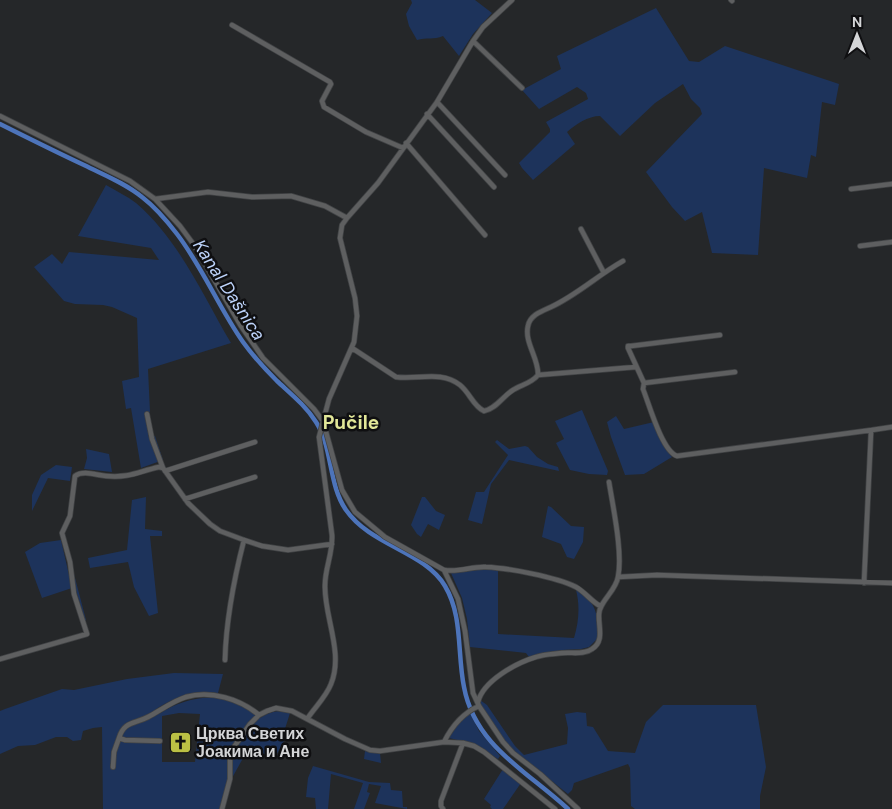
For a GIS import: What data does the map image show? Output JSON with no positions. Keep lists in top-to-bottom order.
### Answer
{
  "districts": ["Pučile"],
  "water": ["Kanal Dašnica"],
  "places": {
    "church": ["Црква Светих Јоакима и Ане"]
  },
  "north": "top"
}
